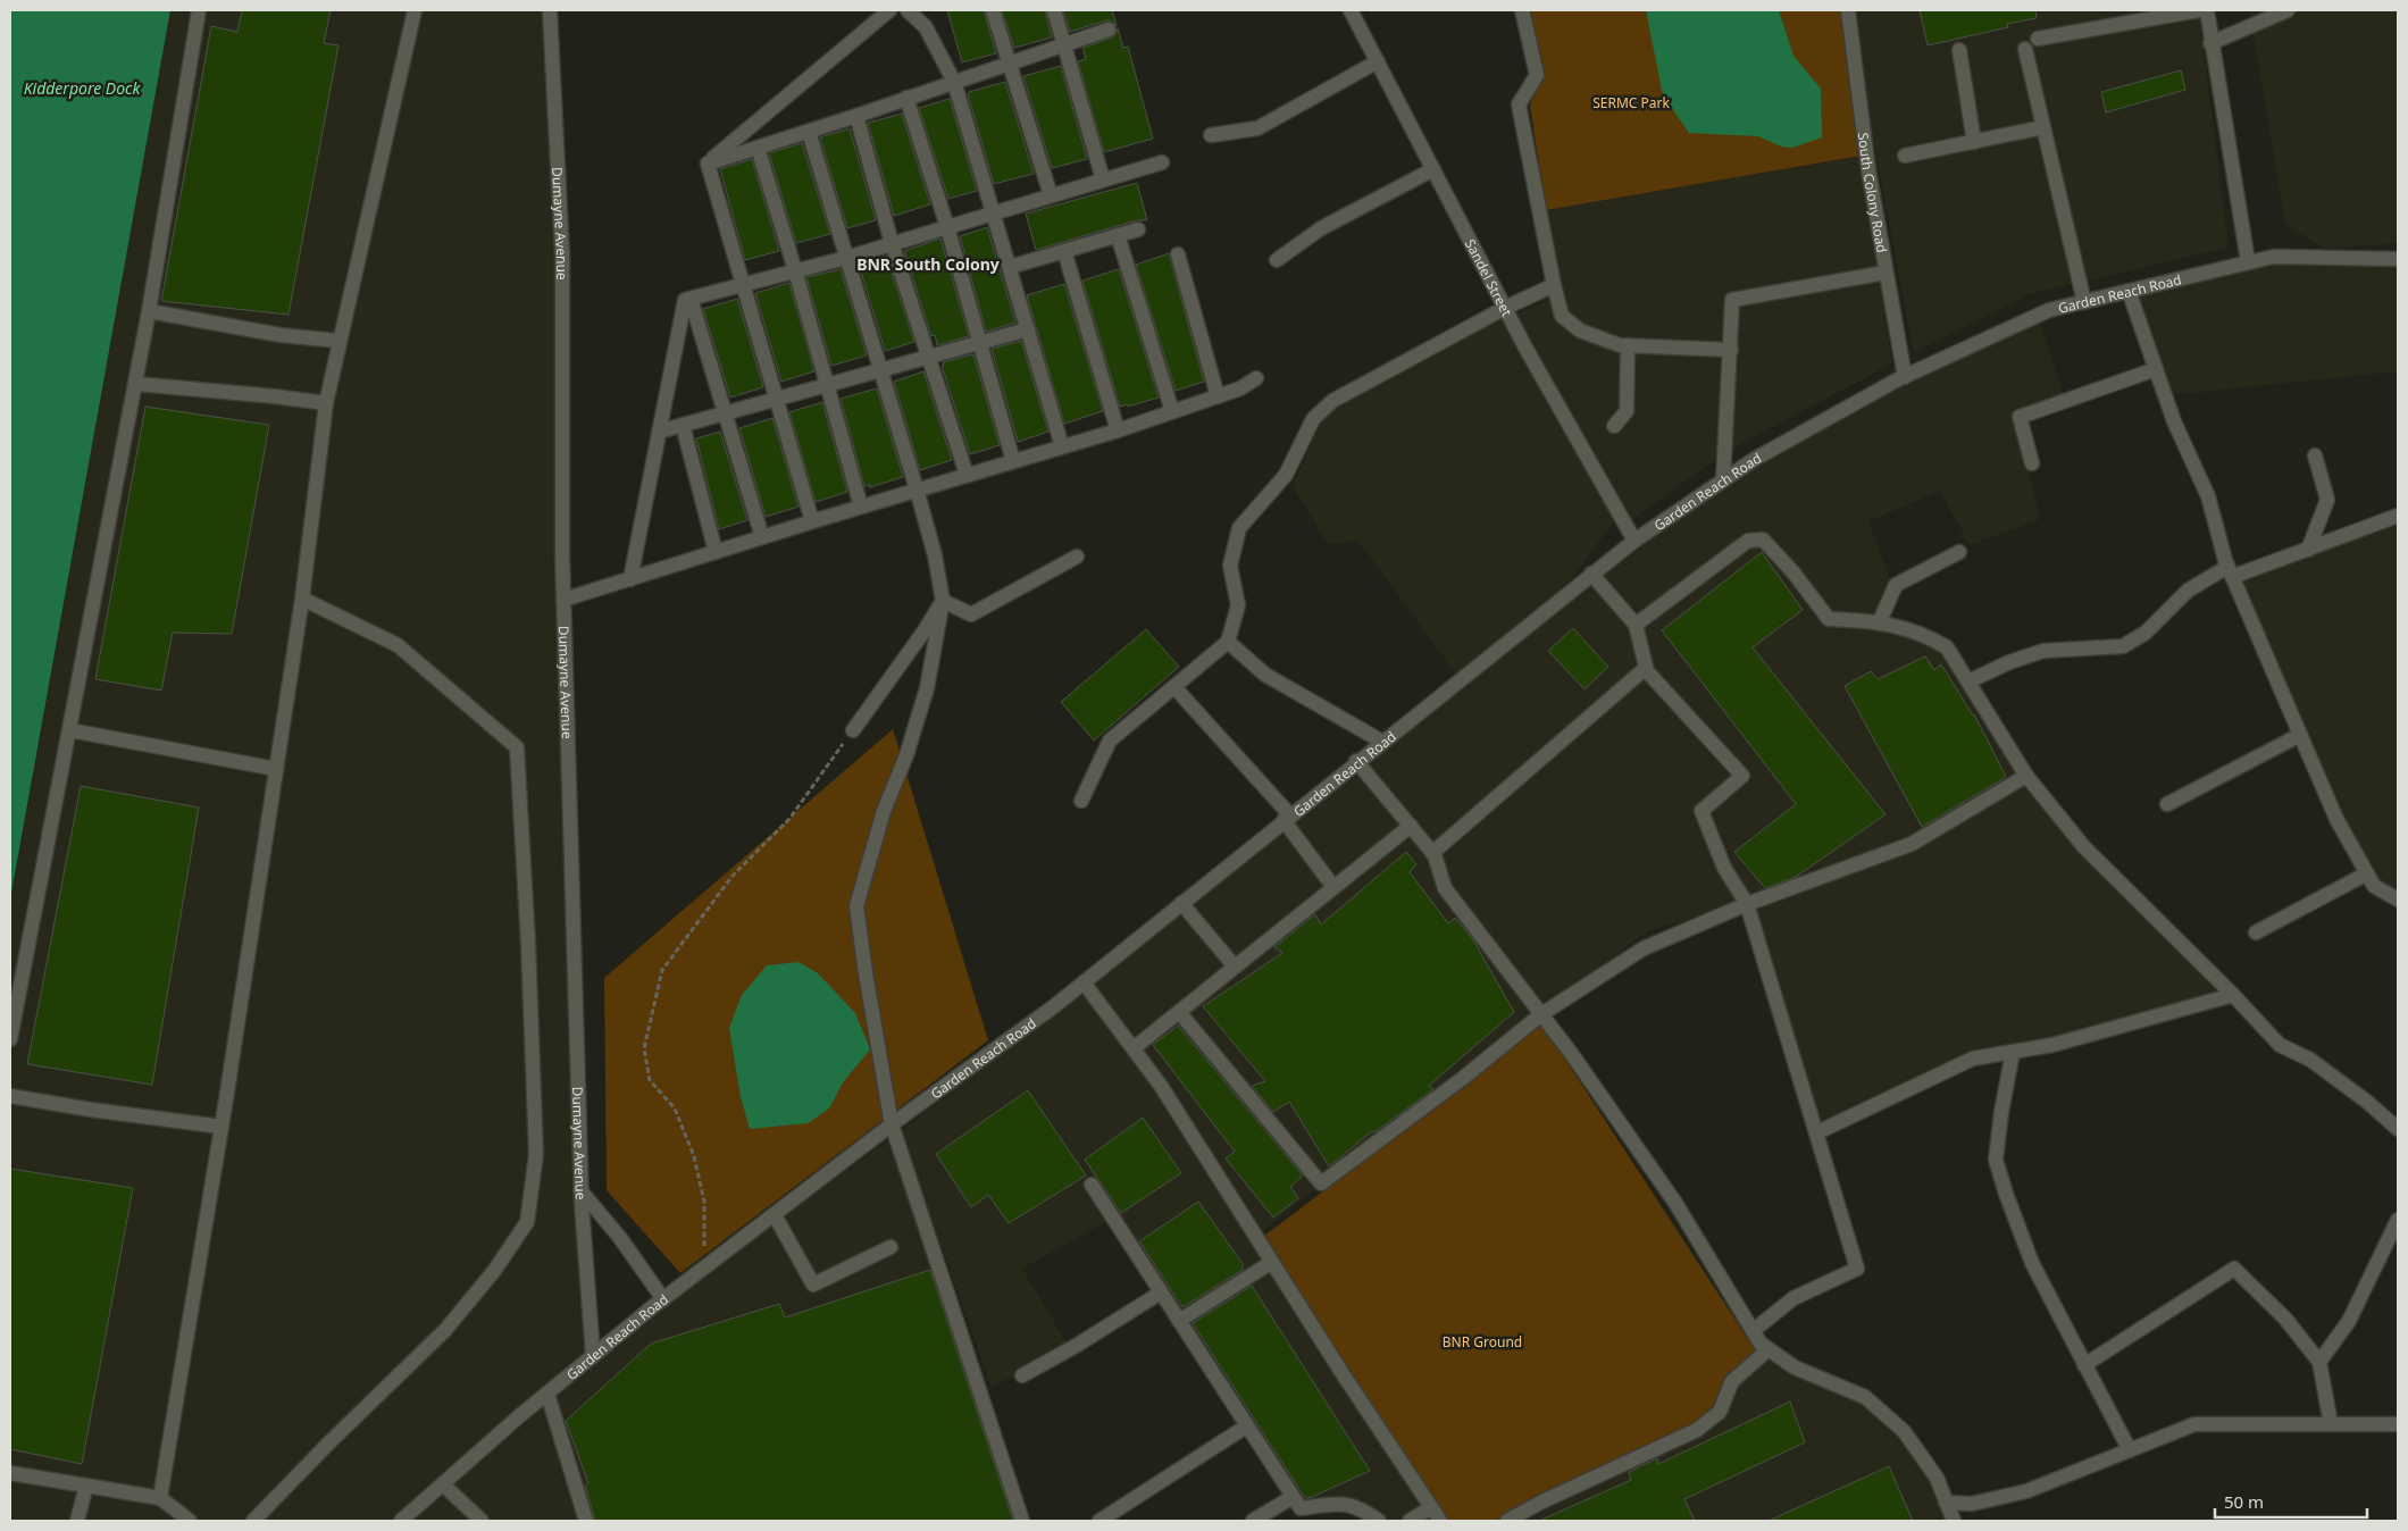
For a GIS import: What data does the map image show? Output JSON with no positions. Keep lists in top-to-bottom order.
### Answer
{
  "streets": {
    "street": [
      "South Colony Road",
      "Dumayne Avenue",
      "Sandel Street",
      "Garden Reach Road"
    ]
  },
  "crossings": [
    ["South Colony Road", "Garden Reach Road"],
    ["Dumayne Avenue", "Garden Reach Road"],
    ["Sandel Street", "Garden Reach Road"]
  ],
  "districts": ["BNR South Colony"],
  "water": ["Kidderpore Dock"],
  "parks": ["SERMC Park", "BNR Ground"],
  "scale_bar": "50 m"
}
